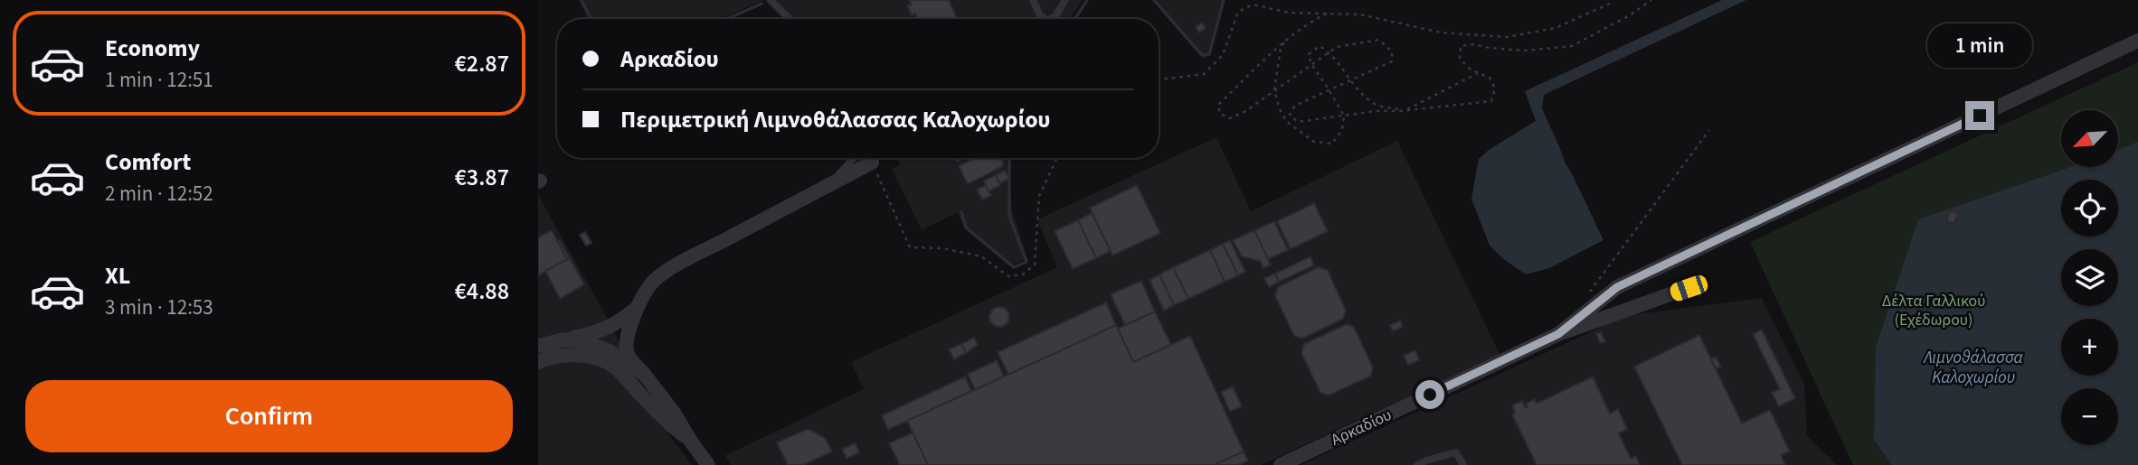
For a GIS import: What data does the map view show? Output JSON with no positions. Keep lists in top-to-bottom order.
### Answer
{
  "streets": {
    "street": ["Αρκαδίου"]
  },
  "water": ["Λιμνοθάλασσα Καλοχωρίου"],
  "parks": ["Δέλτα Γαλλικού (Εχέδωρου)"],
  "north": "bottom left",
  "page": {
    "list": [
      {
        "name": "Economy",
        "note": "1 min · 12:51",
        "value": "€2.87"
      },
      {
        "name": "Comfort",
        "note": "2 min · 12:52",
        "value": "€3.87"
      },
      {
        "name": "XL",
        "note": "3 min · 12:53",
        "value": "€4.88"
      }
    ],
    "banner": ["Αρκαδίου", "Περιμετρική Λιμνοθάλασσας Καλοχωρίου"],
    "bubble": "1 min",
    "map_buttons": ["+", "−"],
    "buttons": "Confirm"
  }
}
